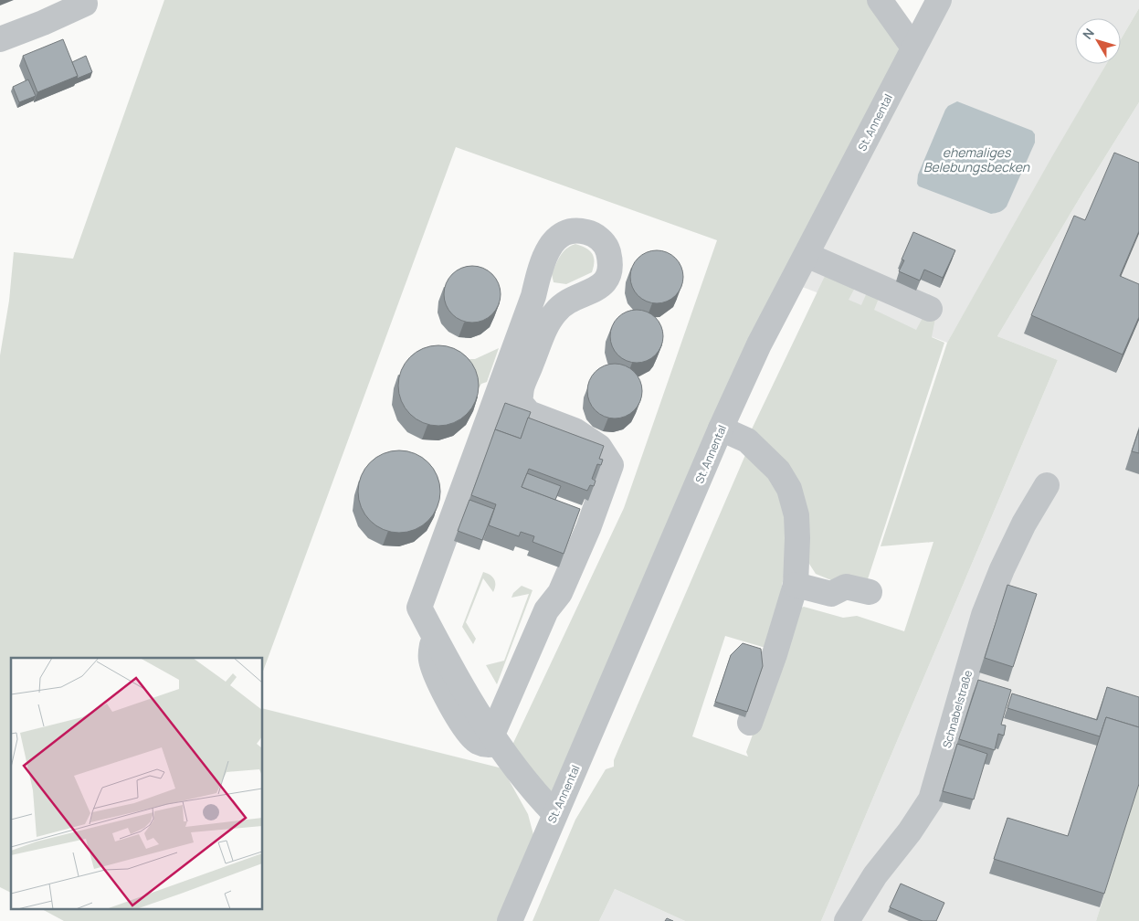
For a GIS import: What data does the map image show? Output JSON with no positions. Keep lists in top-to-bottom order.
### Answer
{
  "streets": {
    "street": ["St. Annental", "Schnabelstraße"]
  },
  "water": ["ehemaliges Belebungsbecken"],
  "north": "top left"
}
